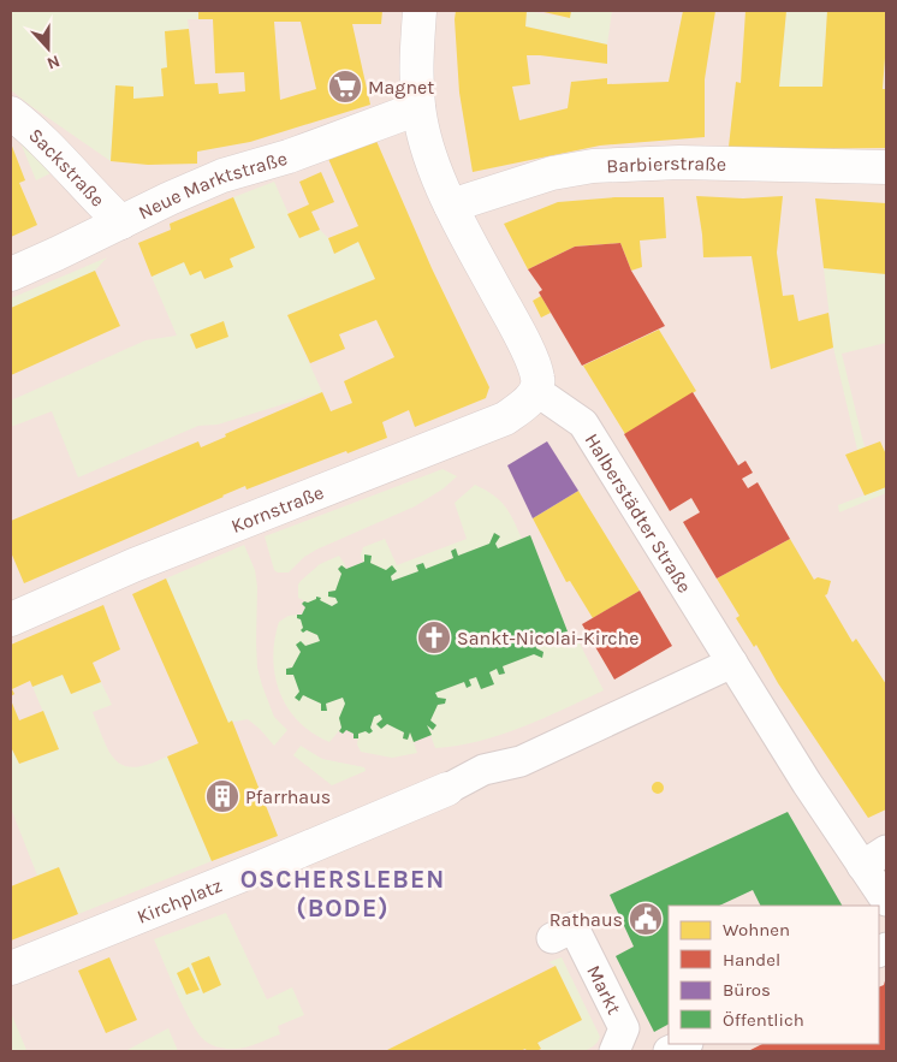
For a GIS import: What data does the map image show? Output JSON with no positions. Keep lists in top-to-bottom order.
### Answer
{
  "streets": {
    "street": [
      "Barbierstraße",
      "Sackstraße",
      "Neue Marktstraße",
      "Kornstraße",
      "Halberstädter Straße",
      "Kirchplatz",
      "Markt"
    ]
  },
  "crossings": [
    ["Sackstraße", "Neue Marktstraße"],
    ["Kornstraße", "Halberstädter Straße"]
  ],
  "districts": ["OSCHERSLEBEN (BODE)"],
  "places": {
    "supermarket": ["Magnet"],
    "church": ["Sankt-Nicolai-Kirche"],
    "building": ["Pfarrhaus"],
    "public building": ["Rathaus"]
  },
  "legend": [
    "Wohnen",
    "Handel",
    "Büros",
    "Öffentlich"
  ],
  "north": "bottom"
}
